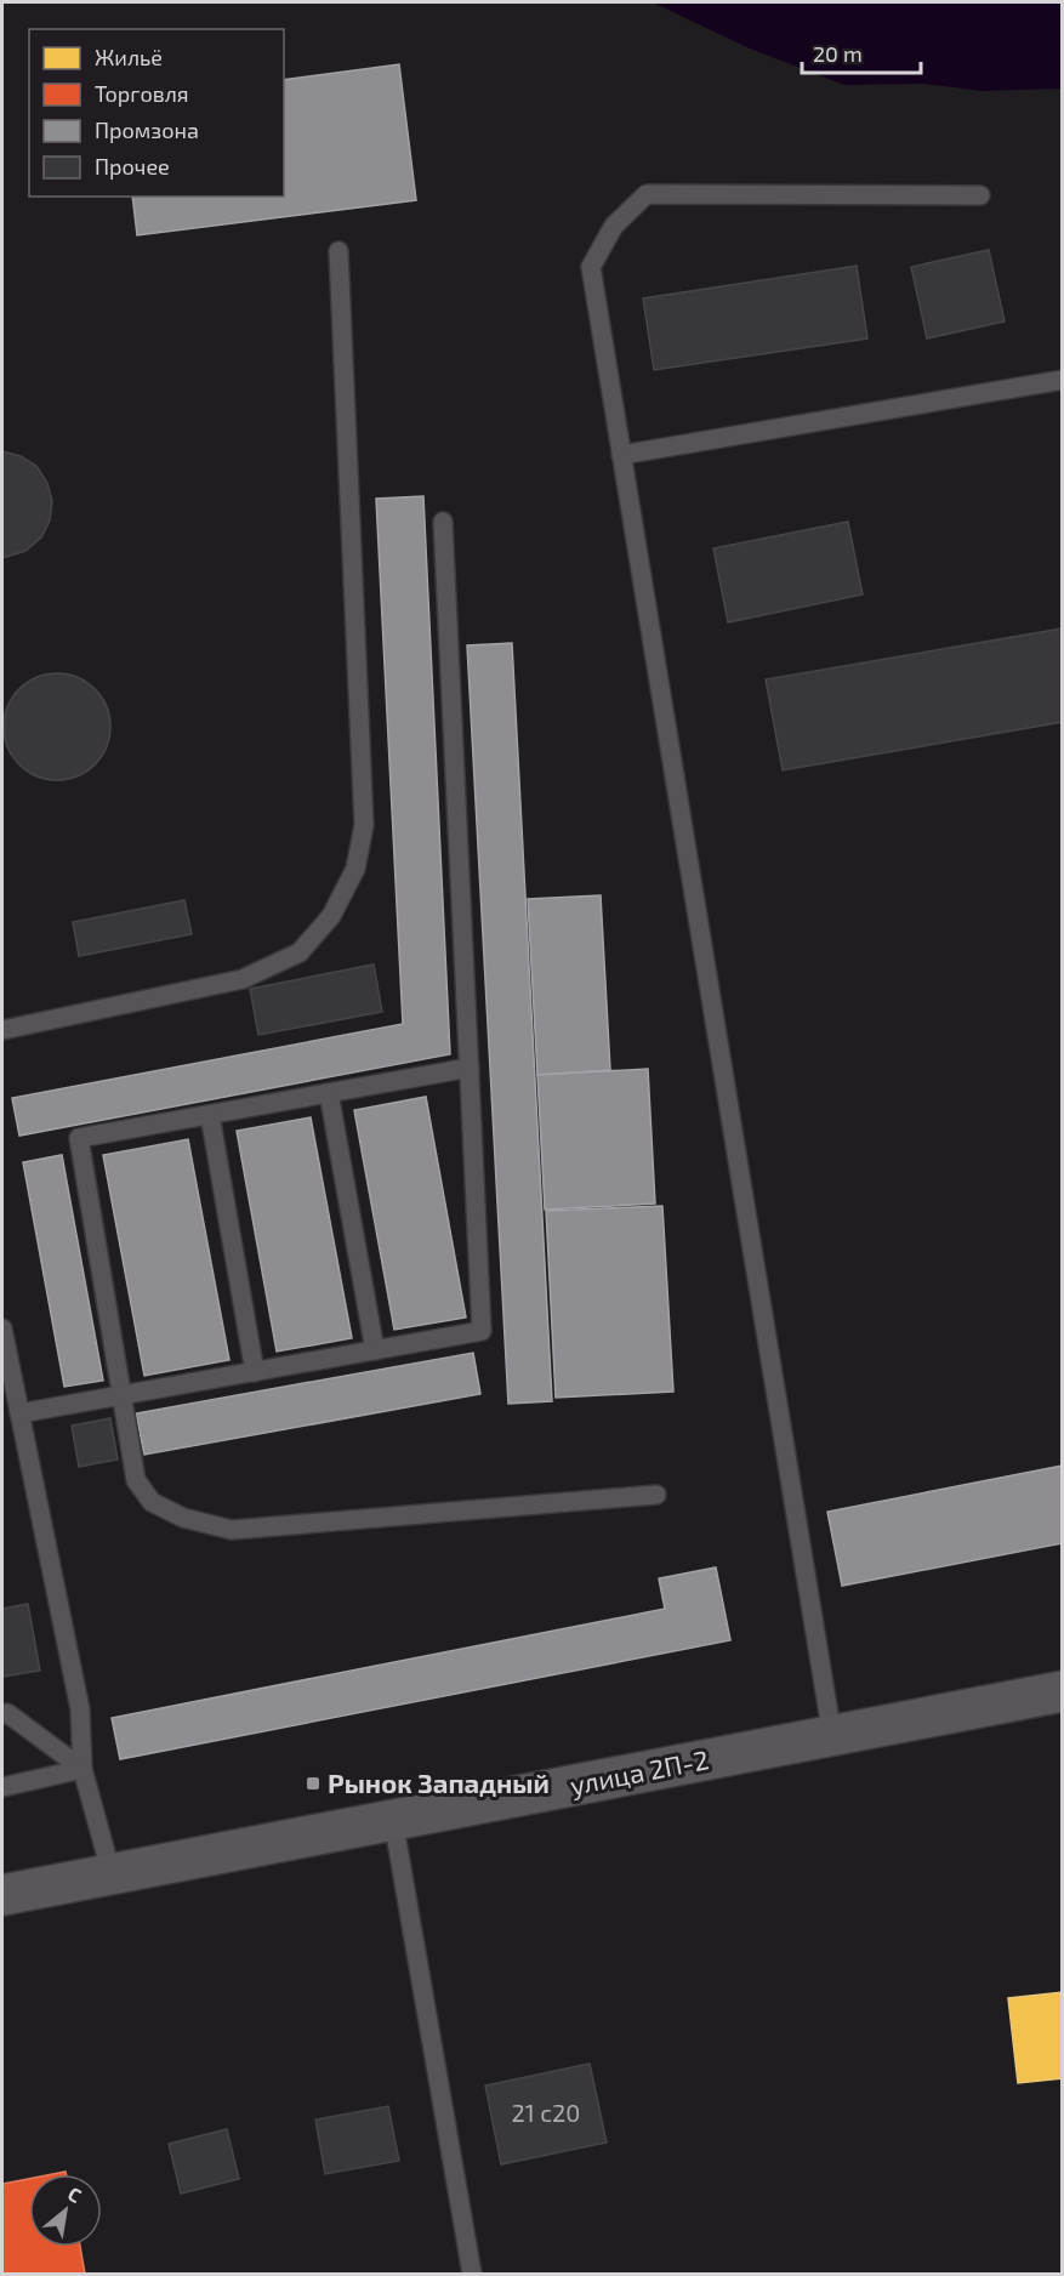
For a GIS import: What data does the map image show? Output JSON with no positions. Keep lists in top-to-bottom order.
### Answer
{
  "streets": {
    "main road": ["улица 2П-2"]
  },
  "places": {
    "transit": ["Рынок Западный"]
  },
  "house_numbers": ["21 с20"],
  "legend": [
    "Жильё",
    "Торговля",
    "Промзона",
    "Прочее"
  ],
  "scale_bar": "20 m",
  "north": "top right"
}
